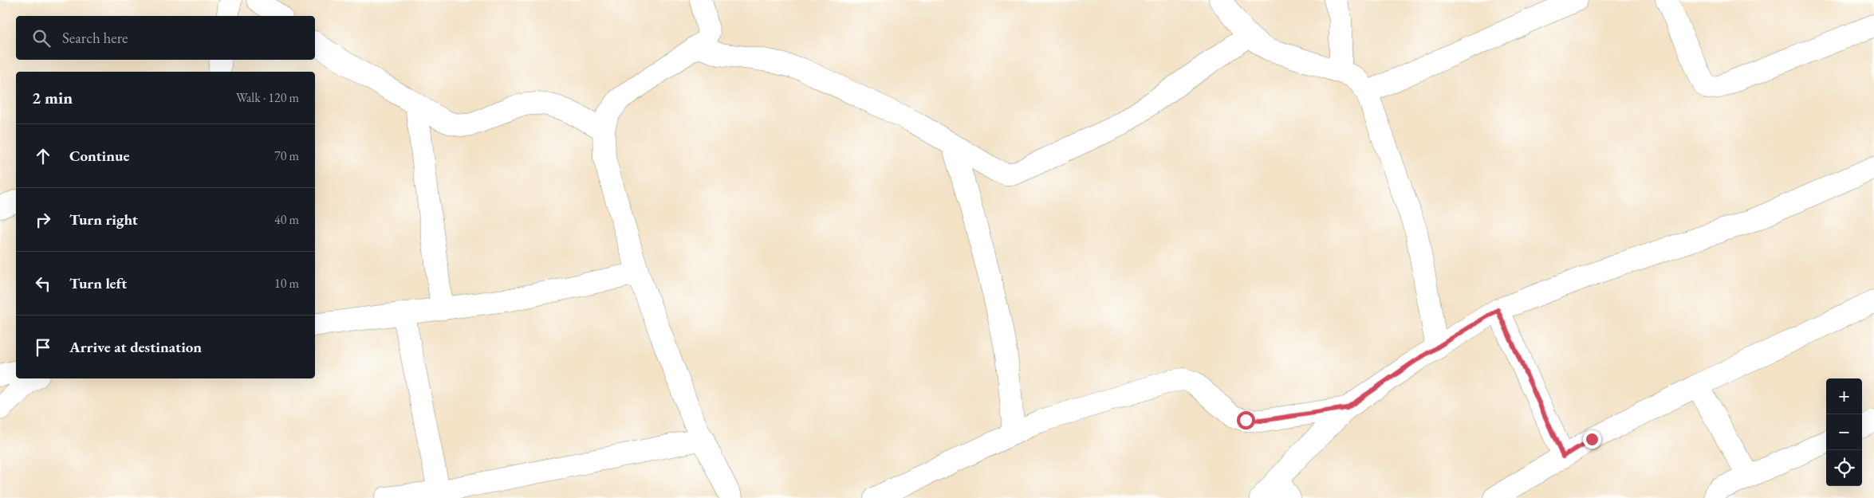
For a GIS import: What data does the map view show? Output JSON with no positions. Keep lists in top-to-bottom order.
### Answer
{
  "page": {
    "search": "Search here",
    "heading": ["2 min", "Walk · 120 m"],
    "list": [
      ["Continue", "70 m"],
      ["Turn right", "40 m"],
      ["Turn left", "10 m"],
      "Arrive at destination"
    ],
    "map_buttons": ["+", "−"]
  }
}
